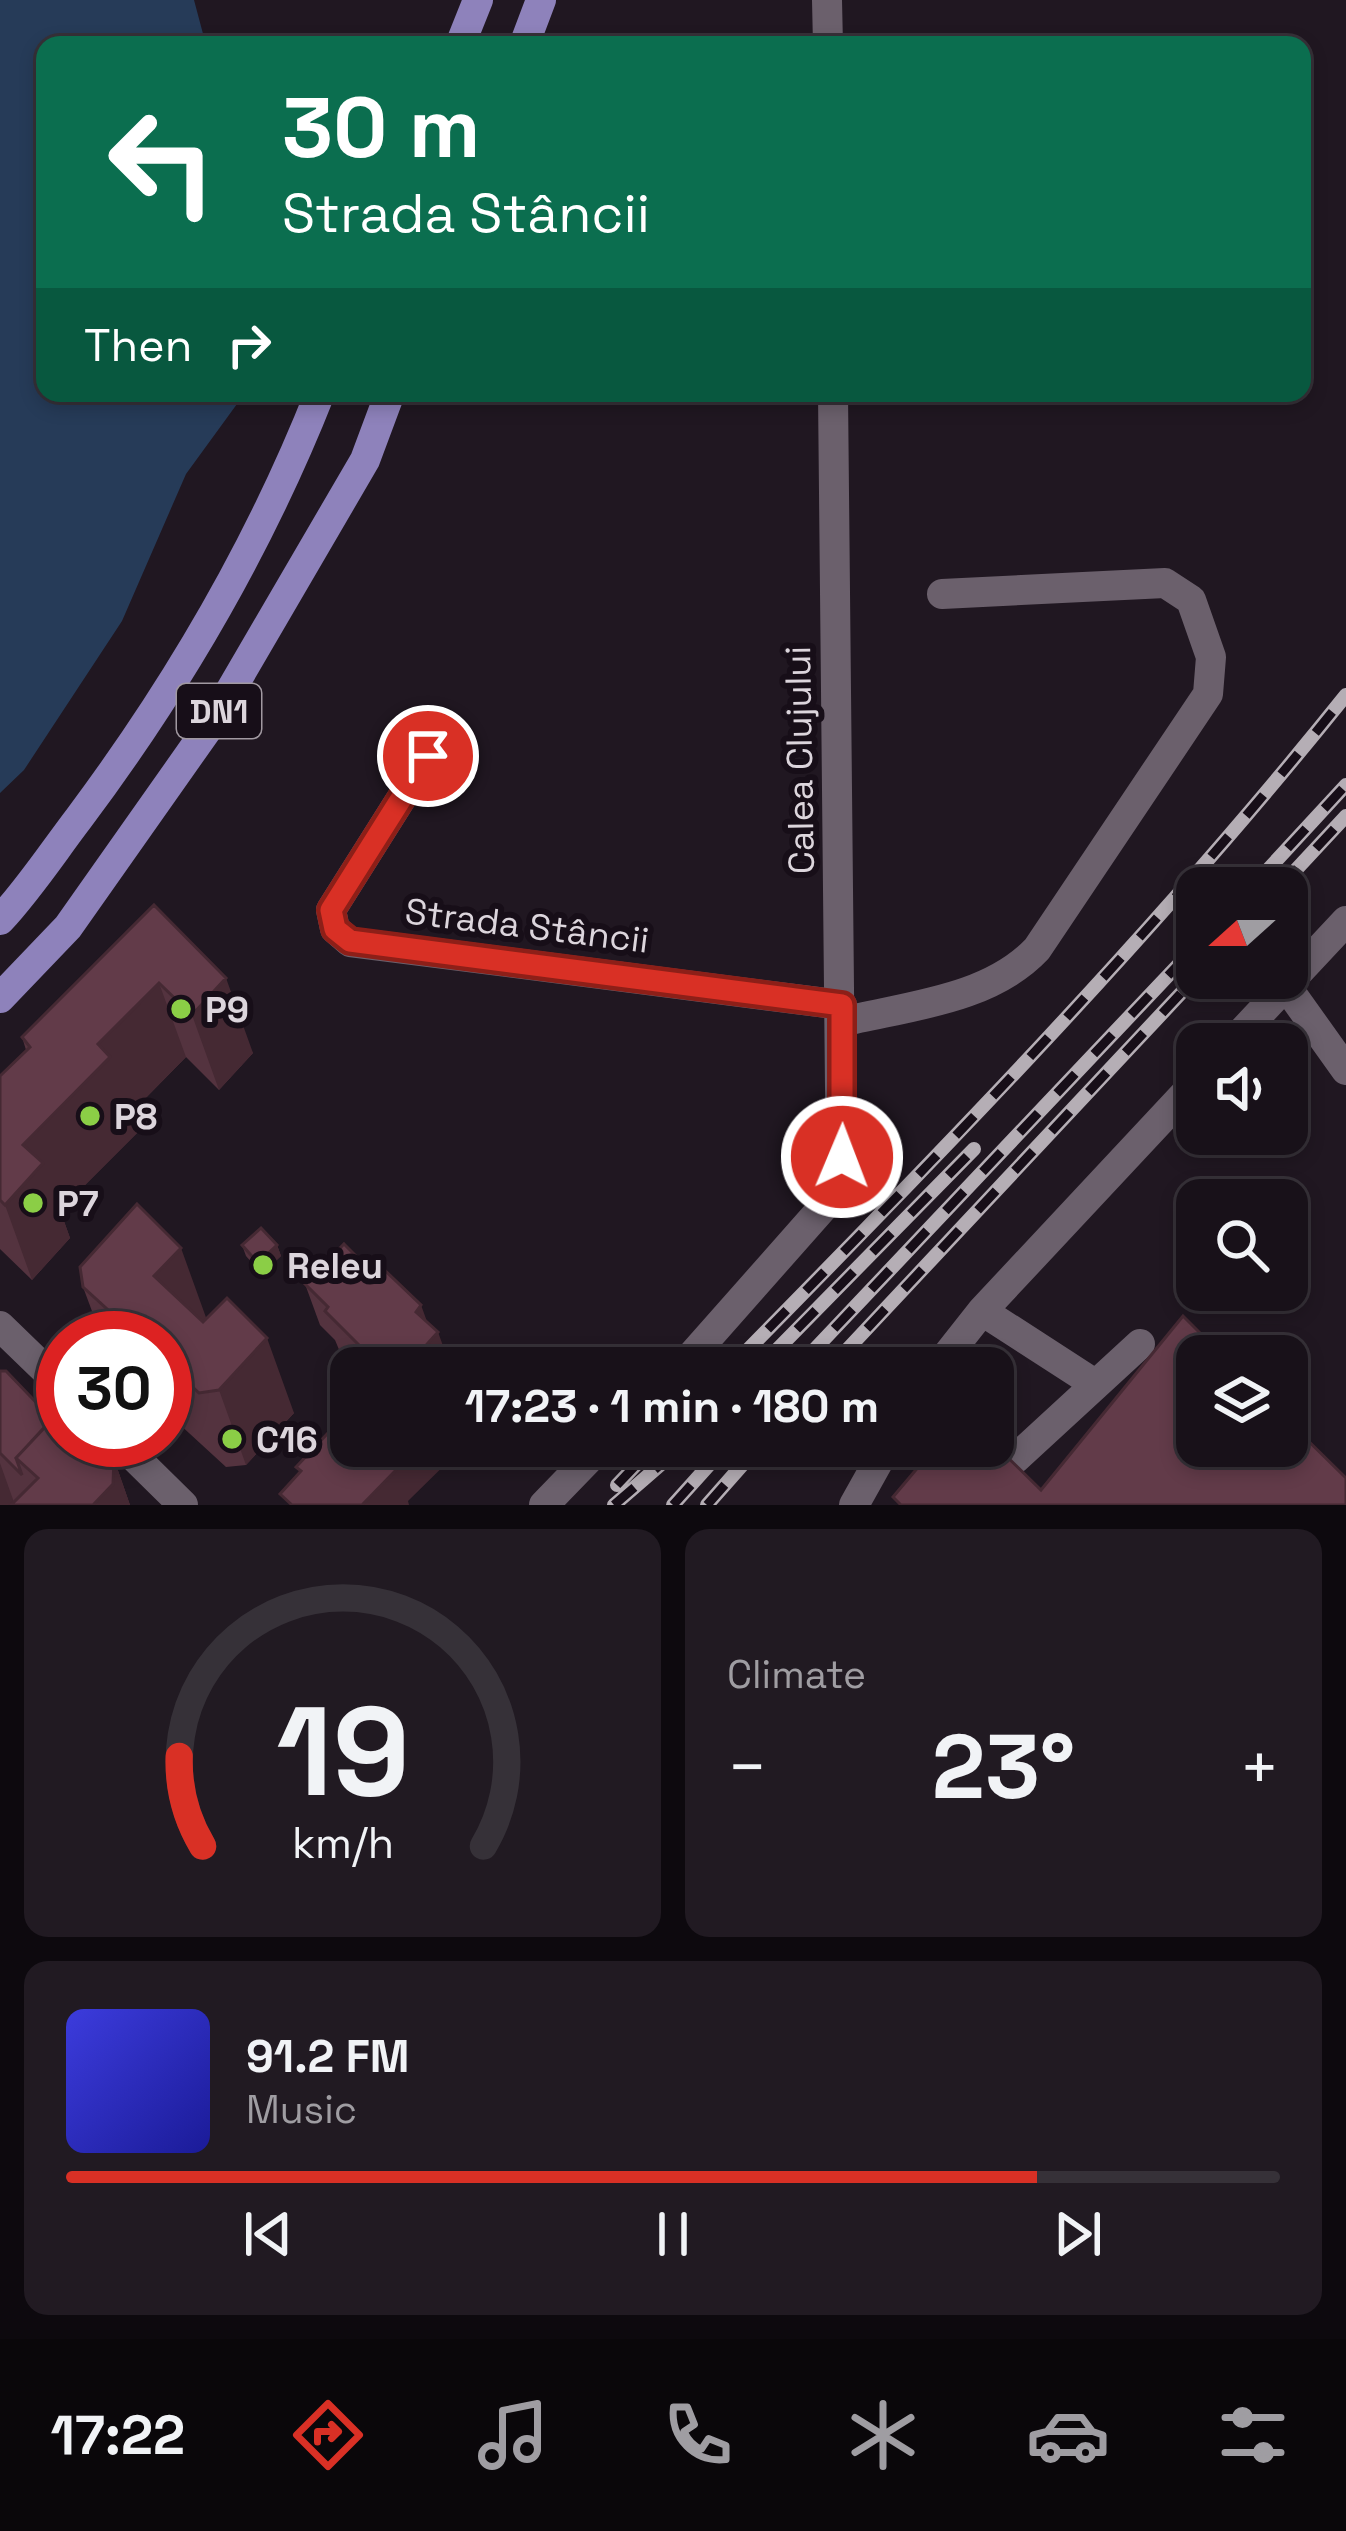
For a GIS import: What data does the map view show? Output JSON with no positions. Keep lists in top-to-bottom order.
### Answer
{
  "streets": {
    "main road": ["DN1"],
    "street": ["Calea Clujului", "Strada Stâncii"]
  },
  "crossings": [
    ["Calea Clujului", "Strada Stâncii"]
  ],
  "places": [
    "P9",
    "P8",
    "P7",
    "Releu",
    "C16"
  ],
  "north": "left",
  "page": {
    "turn": ["30 m", "Strada Stâncii"],
    "then": "Then",
    "limit": "30",
    "trip": "17:23 · 1 min · 180 m",
    "tile": "Climate",
    "heat": ["−", "23°", "+"],
    "song": ["91.2 FM", "Music"],
    "tabs": "17:22",
    "gauge": ["19", "km/h"]
  }
}
